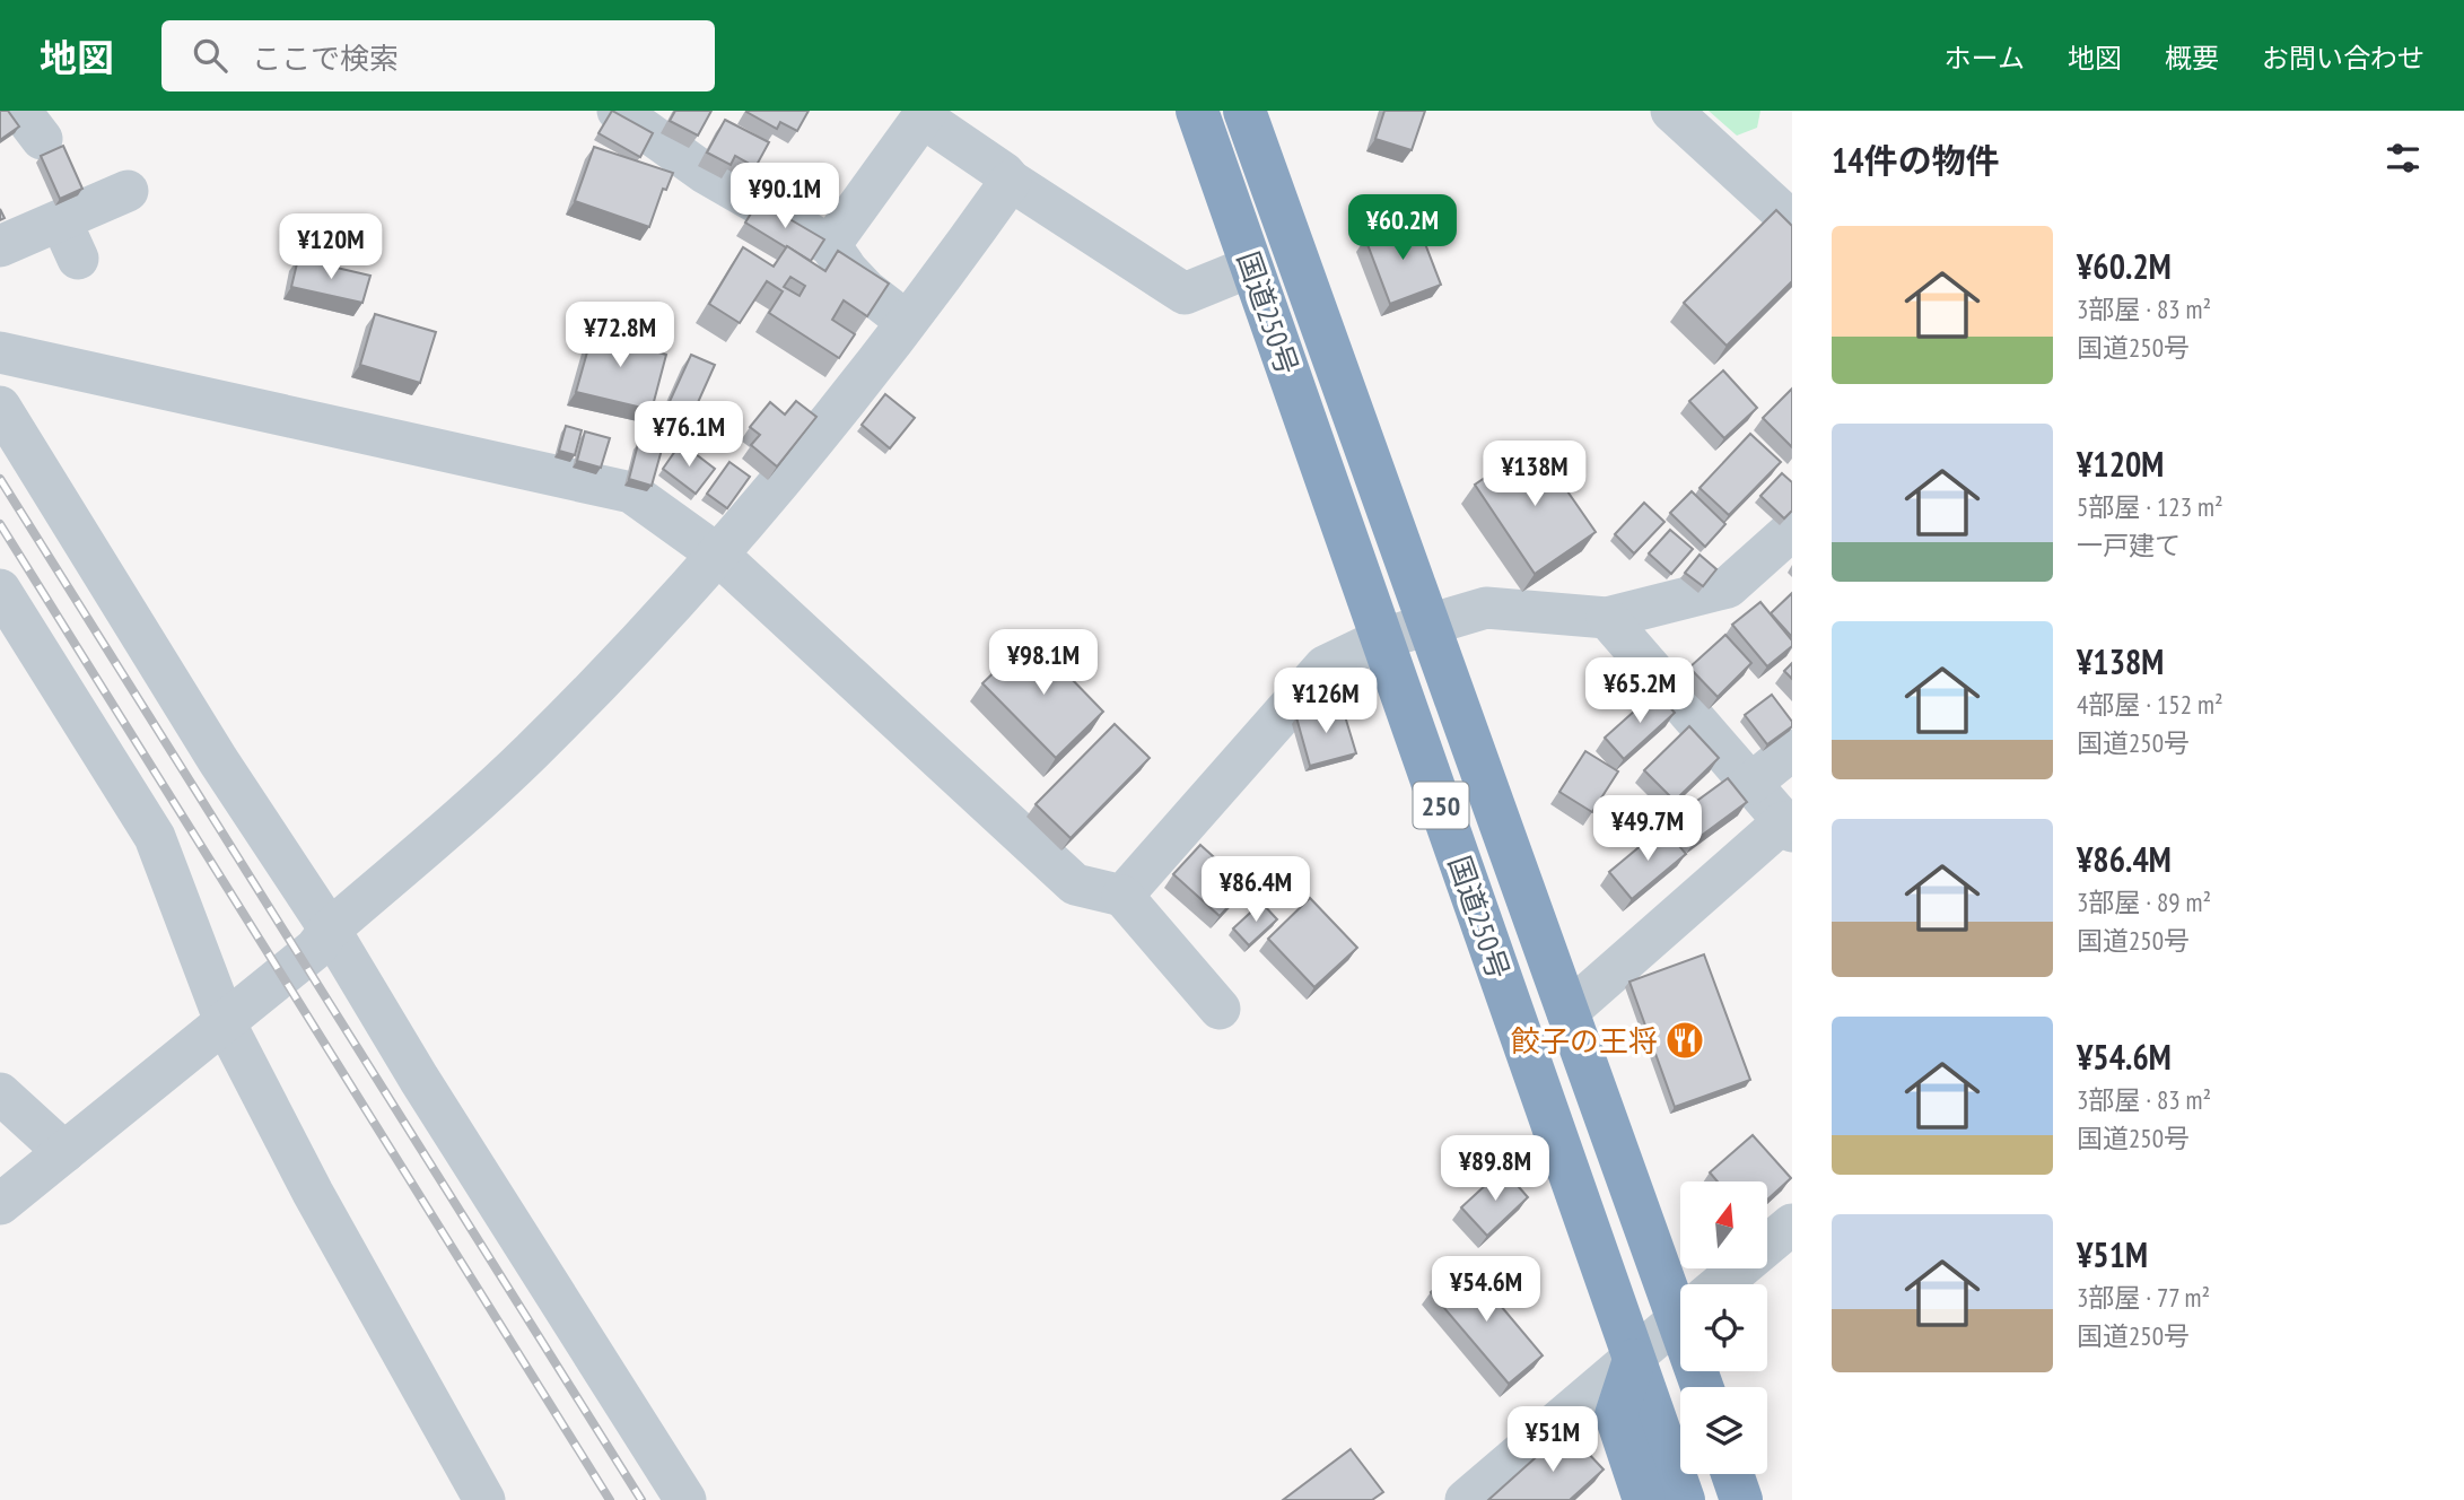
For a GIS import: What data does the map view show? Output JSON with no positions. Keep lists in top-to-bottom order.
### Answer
{
  "streets": {
    "highway": ["国道250号", "250"]
  },
  "places": {
    "restaurant": ["餃子の王将"]
  },
  "north": "top",
  "page": {
    "header": "地図",
    "search": "ここで検索",
    "nav": [
      "ホーム",
      "地図",
      "概要",
      "お問い合わせ"
    ],
    "heading": "14件の物件",
    "price": [
      "¥90.1M",
      "¥60.2M",
      "¥120M",
      "¥72.8M",
      "¥76.1M",
      "¥138M",
      "¥98.1M",
      "¥65.2M",
      "¥126M",
      "¥49.7M",
      "¥86.4M",
      "¥89.8M",
      "¥54.6M",
      "¥51M"
    ],
    "list": [
      {
        "name": "¥60.2M",
        "note": "3部屋 · 83 m² · 国道250号"
      },
      {
        "name": "¥120M",
        "note": "5部屋 · 123 m² · 一戸建て"
      },
      {
        "name": "¥138M",
        "note": "4部屋 · 152 m² · 国道250号"
      },
      {
        "name": "¥86.4M",
        "note": "3部屋 · 89 m² · 国道250号"
      },
      {
        "name": "¥54.6M",
        "note": "3部屋 · 83 m² · 国道250号"
      },
      {
        "name": "¥51M",
        "note": "3部屋 · 77 m² · 国道250号"
      }
    ]
  }
}
